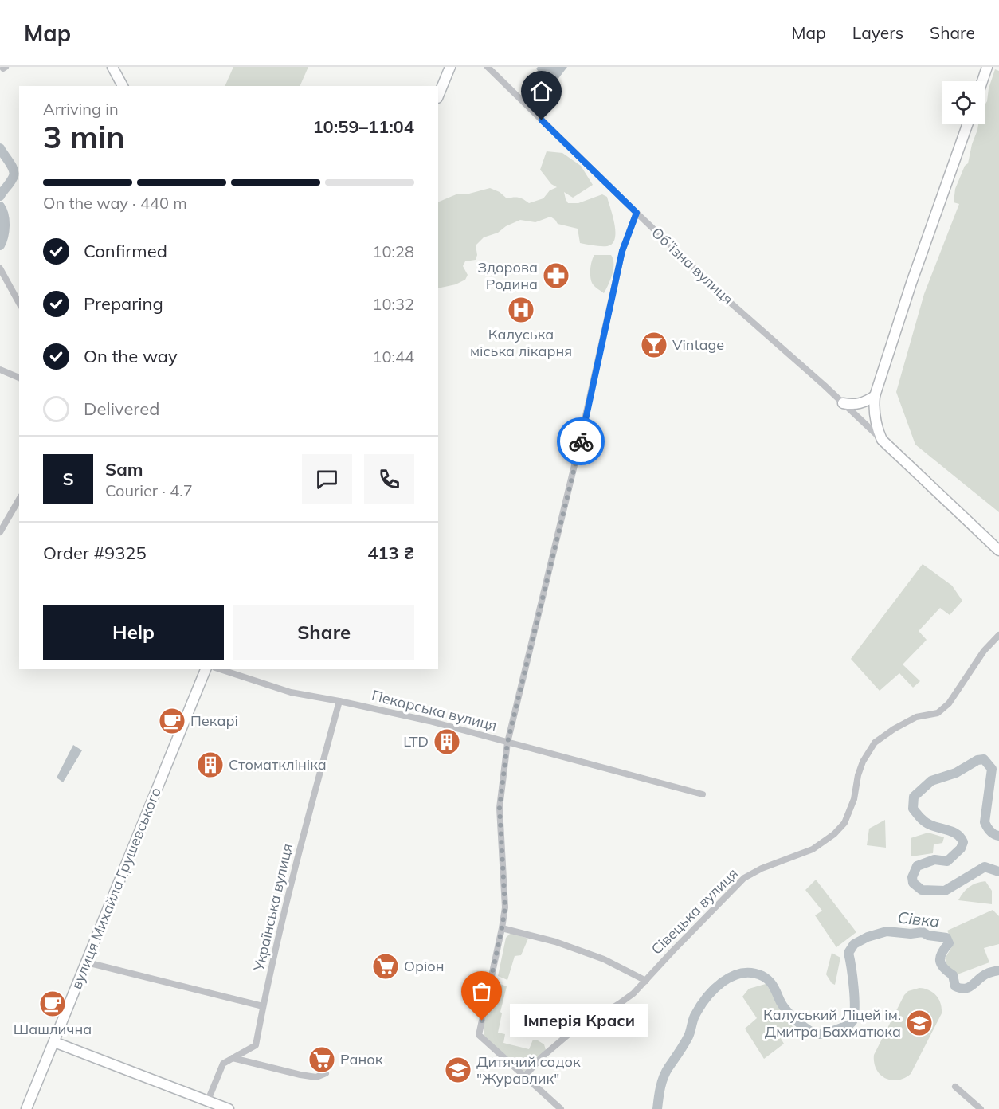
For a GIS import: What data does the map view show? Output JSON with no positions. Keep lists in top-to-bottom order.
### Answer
{
  "streets": {
    "main road": ["Обʼїзна вулиця", "вулиця Михайла Грушевського"],
    "street": ["Пекарська вулиця", "Українська вулиця", "Сівецька вулиця"]
  },
  "crossings": [
    ["Пекарська вулиця", "Українська вулиця"]
  ],
  "water": ["Сівка"],
  "places": {
    "pharmacy": ["Здорова Родина"],
    "hospital": ["Калуська міська лікарня"],
    "bar": ["Vintage"],
    "cafe": ["Пекарі", "Шашлична"],
    "building": ["LTD", "Стоматклініка"],
    "supermarket": ["Оріон", "Ранок"],
    "other": ["Імперія Краси"],
    "school or university": ["Калуський Ліцей ім. Дмитра Бахматюка", "Дитячий садок \"Журавлик\""]
  },
  "page": {
    "header": "Map",
    "nav": ["Map", "Layers", "Share"],
    "heading": ["3 min", "Arriving in", "10:59–11:04"],
    "panel": [
      "Sam",
      "Courier · 4.7",
      "Order #9325",
      "413 ₴"
    ],
    "bar": "On the way · 440 m",
    "list": [
      ["Confirmed", "10:28"],
      ["Preparing", "10:32"],
      ["On the way", "10:44"],
      "Delivered"
    ],
    "round": "S",
    "buttons": ["Help", "Share"],
    "bubble": "Імперія Краси"
  }
}
